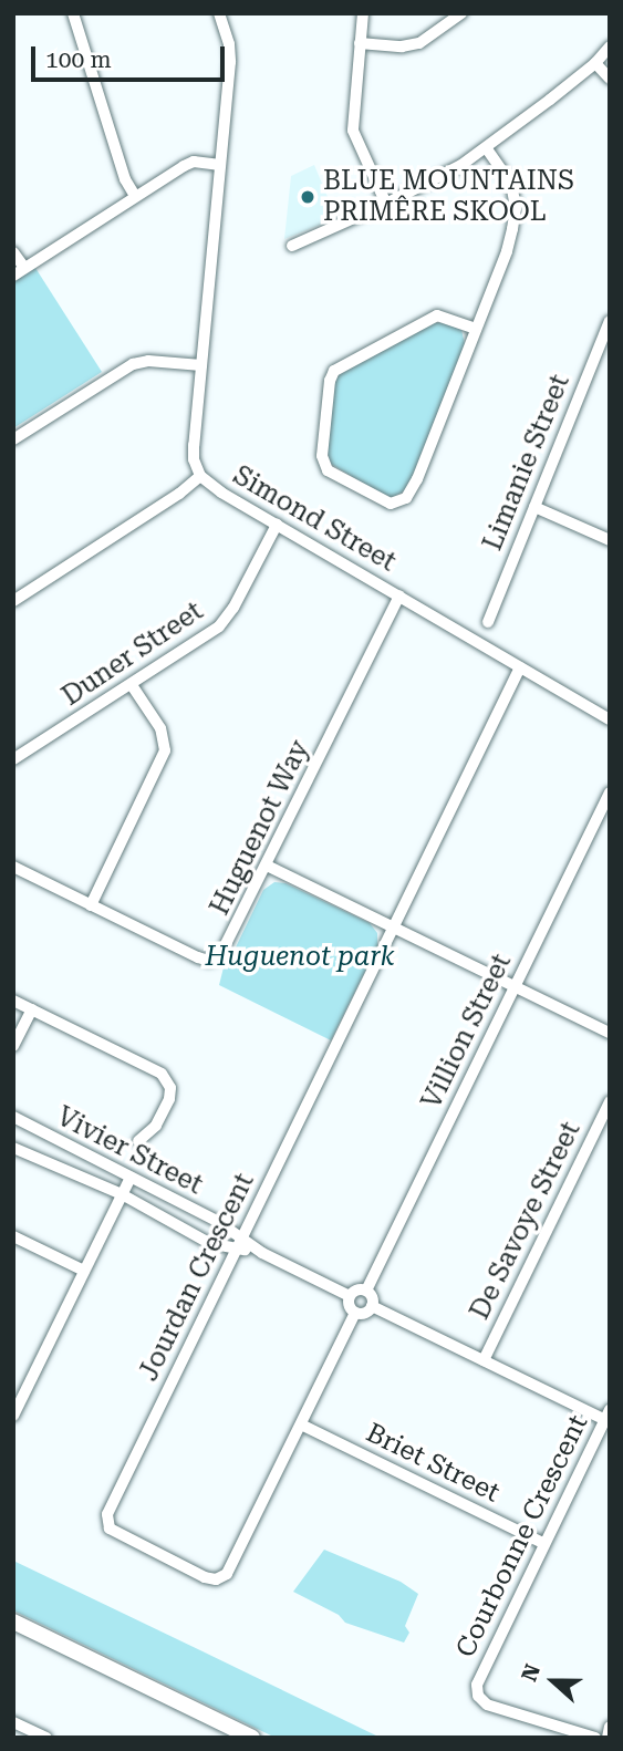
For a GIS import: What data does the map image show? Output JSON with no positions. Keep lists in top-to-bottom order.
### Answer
{
  "streets": {
    "street": [
      "Limanie Street",
      "Simond Street",
      "Duner Street",
      "Huguenot Way",
      "Villion Street",
      "Vivier Street",
      "De Savoye Street",
      "Jourdan Crescent",
      "Briet Street",
      "Courbonne Crescent"
    ]
  },
  "crossings": [
    ["Simond Street", "Duner Street"],
    ["Simond Street", "Huguenot Way"],
    ["Simond Street", "Jourdan Crescent"],
    ["Villion Street", "Vivier Street"],
    ["Villion Street", "Jourdan Crescent"],
    ["Vivier Street", "Jourdan Crescent"],
    ["Jourdan Crescent", "Briet Street"],
    ["Briet Street", "Courbonne Crescent"]
  ],
  "parks": ["Huguenot park"],
  "places": ["BLUE MOUNTAINS PRIMÊRE SKOOL"],
  "scale_bar": "100 m",
  "north": "left"
}
